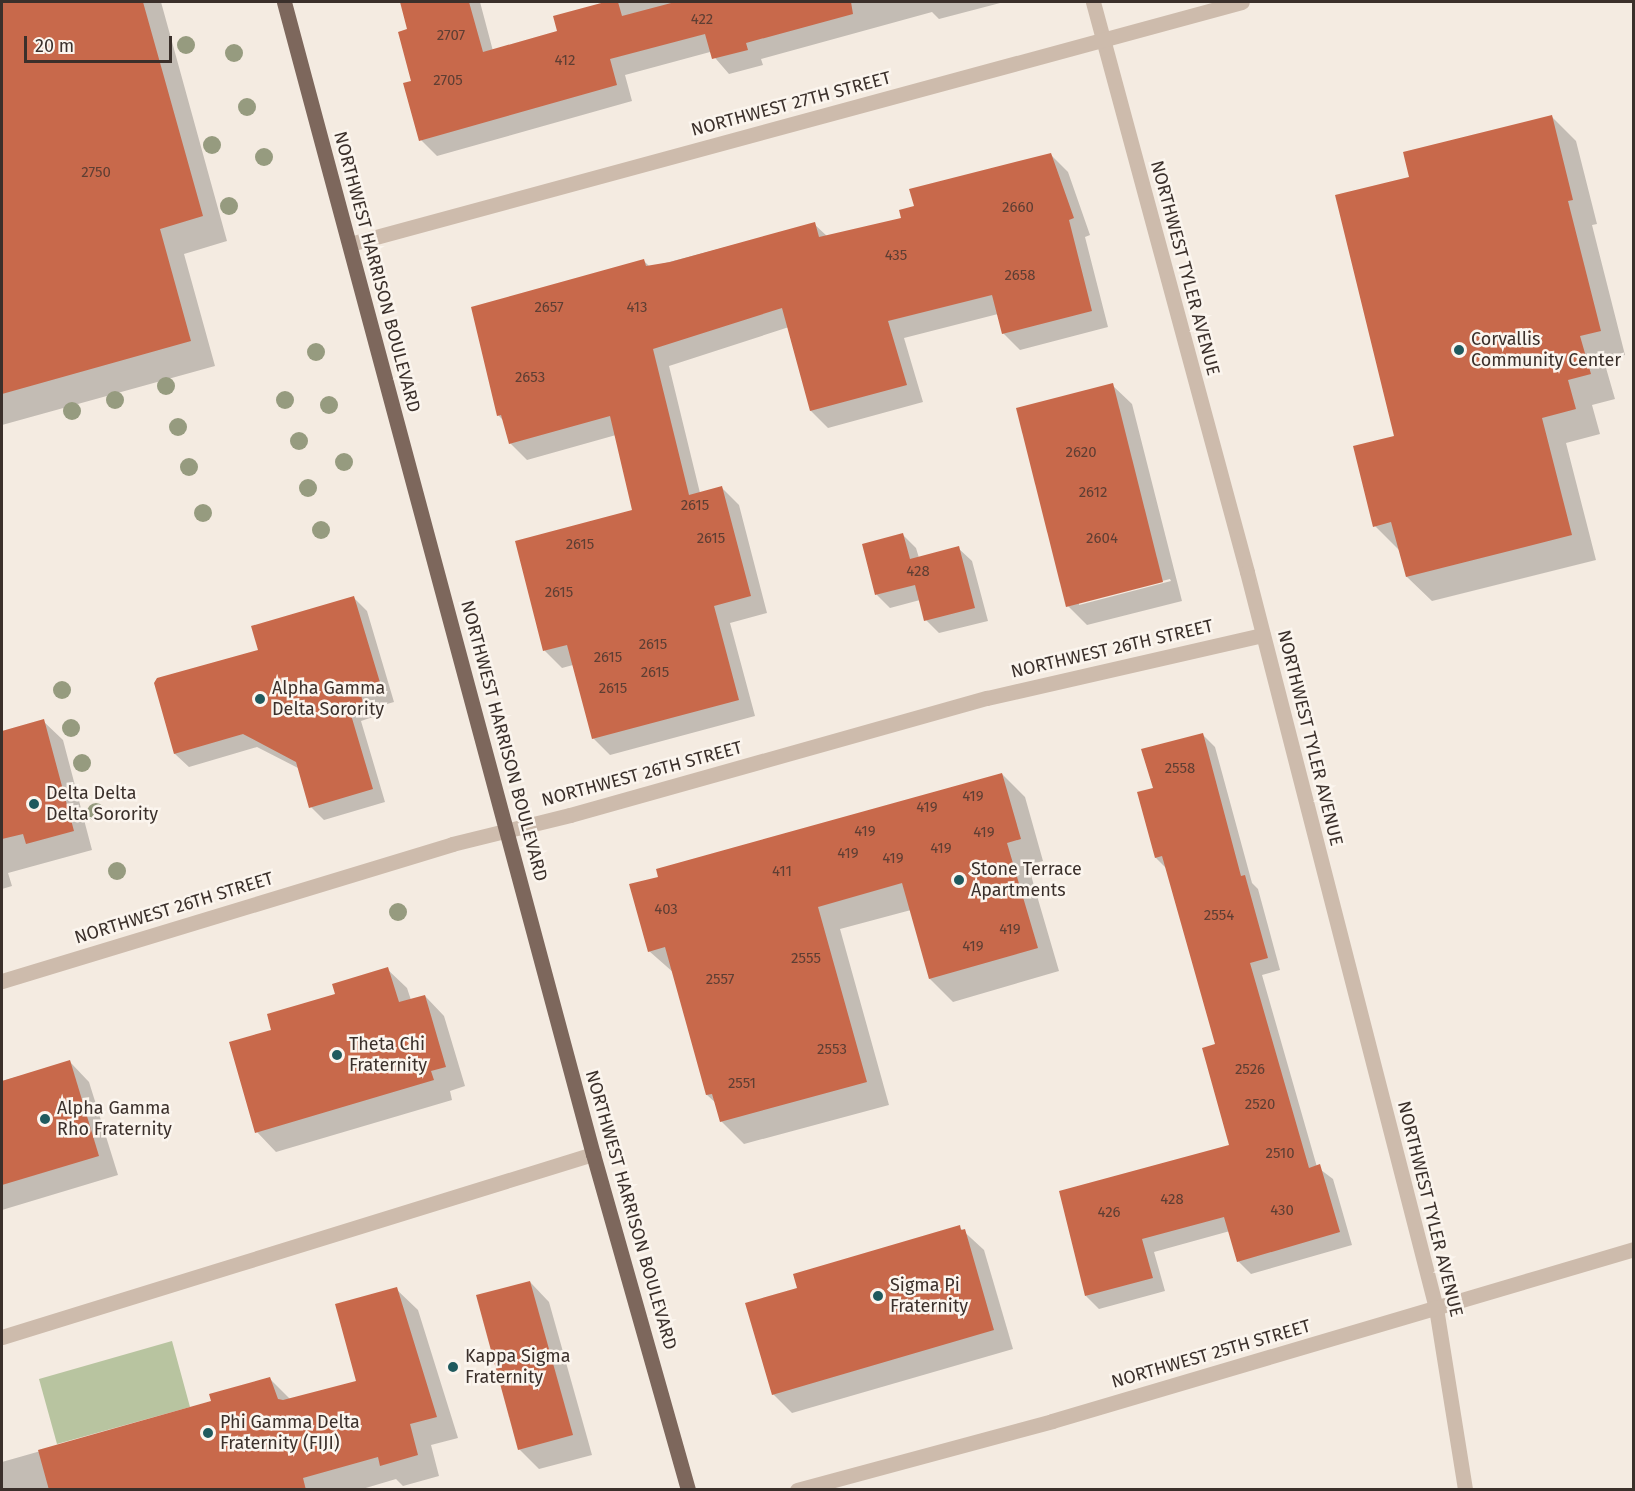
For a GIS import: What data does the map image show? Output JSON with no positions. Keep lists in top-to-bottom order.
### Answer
{
  "streets": {
    "main road": ["NORTHWEST HARRISON BOULEVARD"],
    "street": [
      "NORTHWEST 27TH STREET",
      "NORTHWEST TYLER AVENUE",
      "NORTHWEST 26TH STREET",
      "NORTHWEST 25TH STREET"
    ]
  },
  "crossings": [
    ["NORTHWEST 27TH STREET", "NORTHWEST TYLER AVENUE"],
    ["NORTHWEST 27TH STREET", "NORTHWEST HARRISON BOULEVARD"],
    ["NORTHWEST TYLER AVENUE", "NORTHWEST 26TH STREET"],
    ["NORTHWEST TYLER AVENUE", "NORTHWEST 25TH STREET"],
    ["NORTHWEST HARRISON BOULEVARD", "NORTHWEST 26TH STREET"]
  ],
  "places": [
    "Corvallis Community Center",
    "Alpha Gamma Delta Sorority",
    "Delta Delta Delta Sorority",
    "Stone Terrace Apartments",
    "Theta Chi Fraternity",
    "Alpha Gamma Rho Fraternity",
    "Sigma Pi Fraternity",
    "Kappa Sigma Fraternity",
    "Phi Gamma Delta Fraternity (FIJI)"
  ],
  "house_numbers": [
    "422",
    "2707",
    "412",
    "2705",
    "2750",
    "2660",
    "435",
    "2658",
    "2657",
    "413",
    "2653",
    "2620",
    "2612",
    "2615",
    "2615",
    "2604",
    "2615",
    "428",
    "2615",
    "2615",
    "2615",
    "2615",
    "2615",
    "2558",
    "419",
    "419",
    "419",
    "419",
    "419",
    "419",
    "419",
    "411",
    "403",
    "2554",
    "419",
    "419",
    "2555",
    "2557",
    "2553",
    "2526",
    "2551",
    "2520",
    "2510",
    "428",
    "430",
    "426"
  ],
  "scale_bar": "20 m"
}
